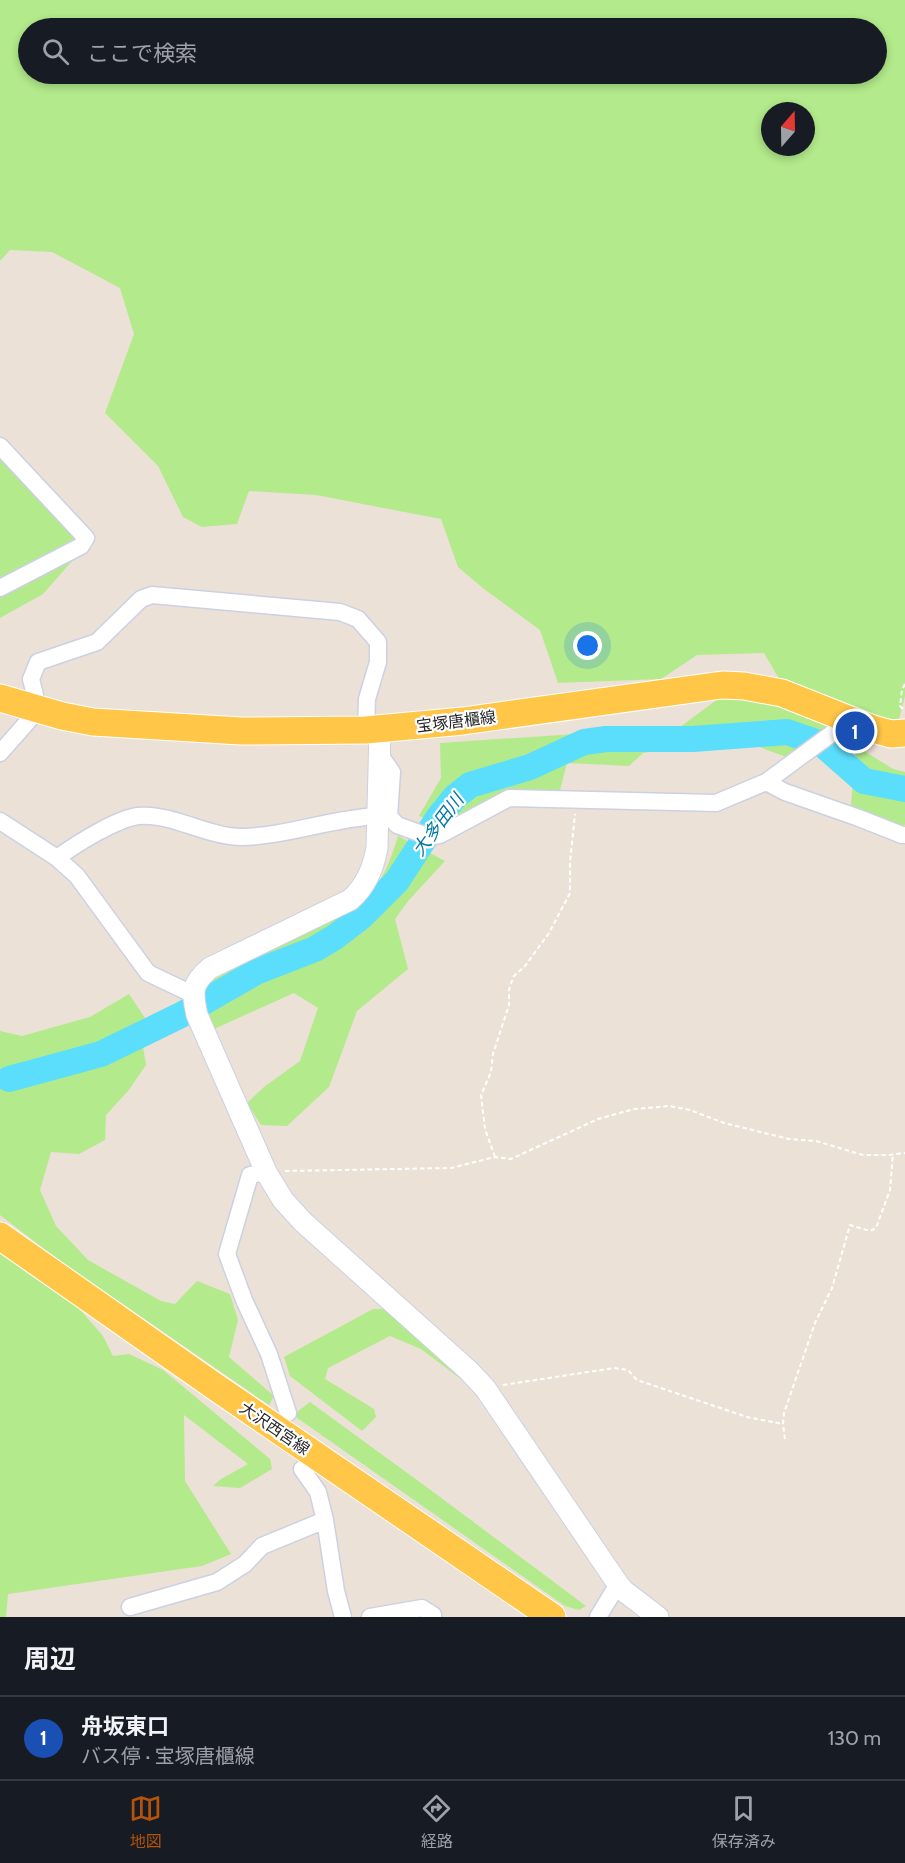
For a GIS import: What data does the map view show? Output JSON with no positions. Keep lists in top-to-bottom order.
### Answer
{
  "streets": {
    "main road": ["宝塚唐櫃線", "大沢西宮線"]
  },
  "water": ["大多田川"],
  "north": "top",
  "page": {
    "search": "ここで検索",
    "pins": "1",
    "heading": "周辺",
    "list": [
      {
        "mark": "1",
        "name": "舟坂東口",
        "note": "バス停 · 宝塚唐櫃線",
        "value": "130 m"
      }
    ],
    "nav": ["地図", "経路", "保存済み"]
  }
}
